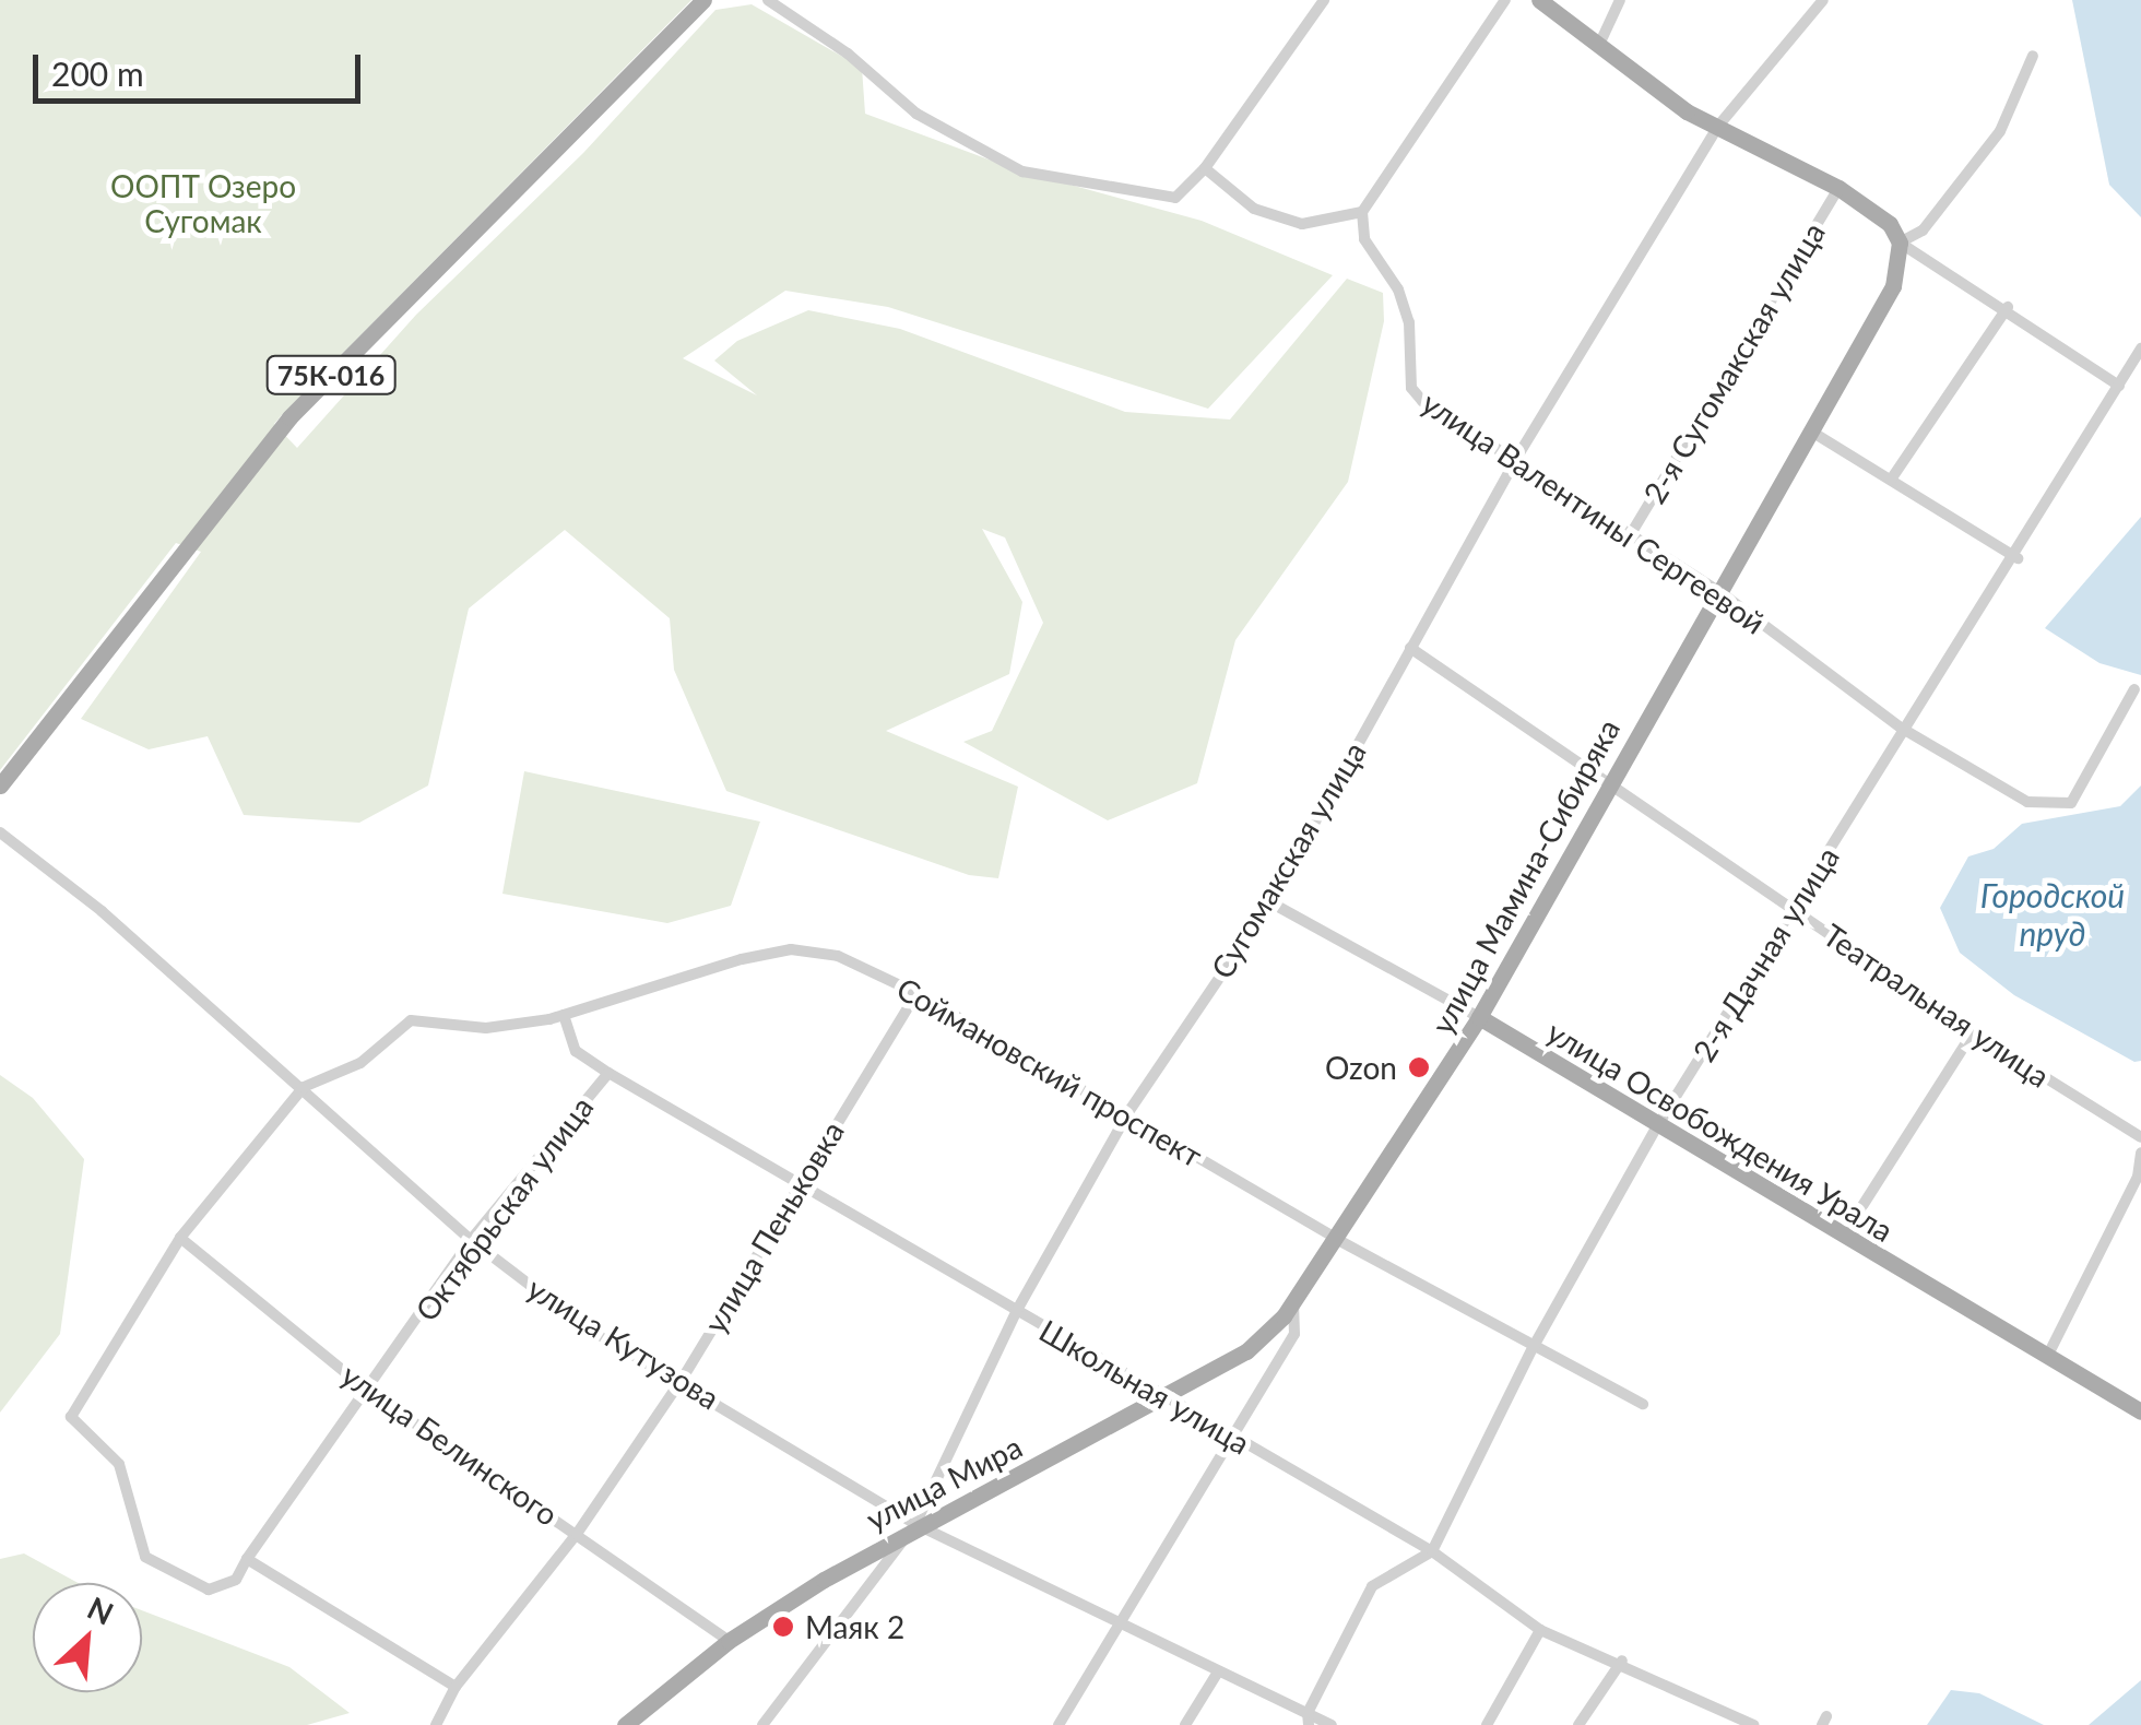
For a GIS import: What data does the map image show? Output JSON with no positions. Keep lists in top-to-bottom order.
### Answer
{
  "streets": {
    "main road": [
      "75К-016",
      "улица Мамина-Сибиряка",
      "улица Освобождения Урала",
      "улица Мира"
    ],
    "street": [
      "2-я Сугомакская улица",
      "улица Валентины Сергеевой",
      "Сугомакская улица",
      "2-я Дачная улица",
      "Театральная улица",
      "Соймановский проспект",
      "Октябрьская улица",
      "улица Пеньковка",
      "улица Кутузова",
      "Школьная улица",
      "улица Белинского"
    ]
  },
  "crossings": [
    ["2-я Сугомакская улица", "улица Валентины Сергеевой"],
    ["улица Валентины Сергеевой", "Сугомакская улица"],
    ["улица Валентины Сергеевой", "улица Мамина-Сибиряка"],
    ["улица Валентины Сергеевой", "2-я Дачная улица"],
    ["Сугомакская улица", "Театральная улица"],
    ["Сугомакская улица", "Соймановский проспект"],
    ["Сугомакская улица", "улица Освобождения Урала"],
    ["Сугомакская улица", "улица Кутузова"],
    ["Сугомакская улица", "Школьная улица"],
    ["Сугомакская улица", "улица Мира"],
    ["улица Мамина-Сибиряка", "Театральная улица"],
    ["улица Мамина-Сибиряка", "Соймановский проспект"],
    ["улица Мамина-Сибиряка", "улица Освобождения Урала"],
    ["улица Мамина-Сибиряка", "улица Кутузова"],
    ["улица Мамина-Сибиряка", "Школьная улица"],
    ["улица Мамина-Сибиряка", "улица Мира"],
    ["2-я Дачная улица", "Театральная улица"],
    ["2-я Дачная улица", "Соймановский проспект"],
    ["2-я Дачная улица", "улица Освобождения Урала"],
    ["2-я Дачная улица", "Школьная улица"],
    ["Соймановский проспект", "улица Пеньковка"],
    ["Соймановский проспект", "улица Кутузова"],
    ["Соймановский проспект", "Школьная улица"],
    ["Октябрьская улица", "улица Кутузова"],
    ["Октябрьская улица", "Школьная улица"],
    ["Октябрьская улица", "улица Белинского"],
    ["улица Пеньковка", "улица Кутузова"],
    ["улица Пеньковка", "Школьная улица"],
    ["улица Пеньковка", "улица Белинского"],
    ["улица Кутузова", "улица Мира"],
    ["Школьная улица", "улица Мира"],
    ["улица Белинского", "улица Мира"]
  ],
  "water": ["Городской пруд"],
  "parks": ["ООПТ Озеро Сугомак"],
  "places": ["Ozon", "Маяк 2"],
  "scale_bar": "200 m",
  "north": "top right"
}
